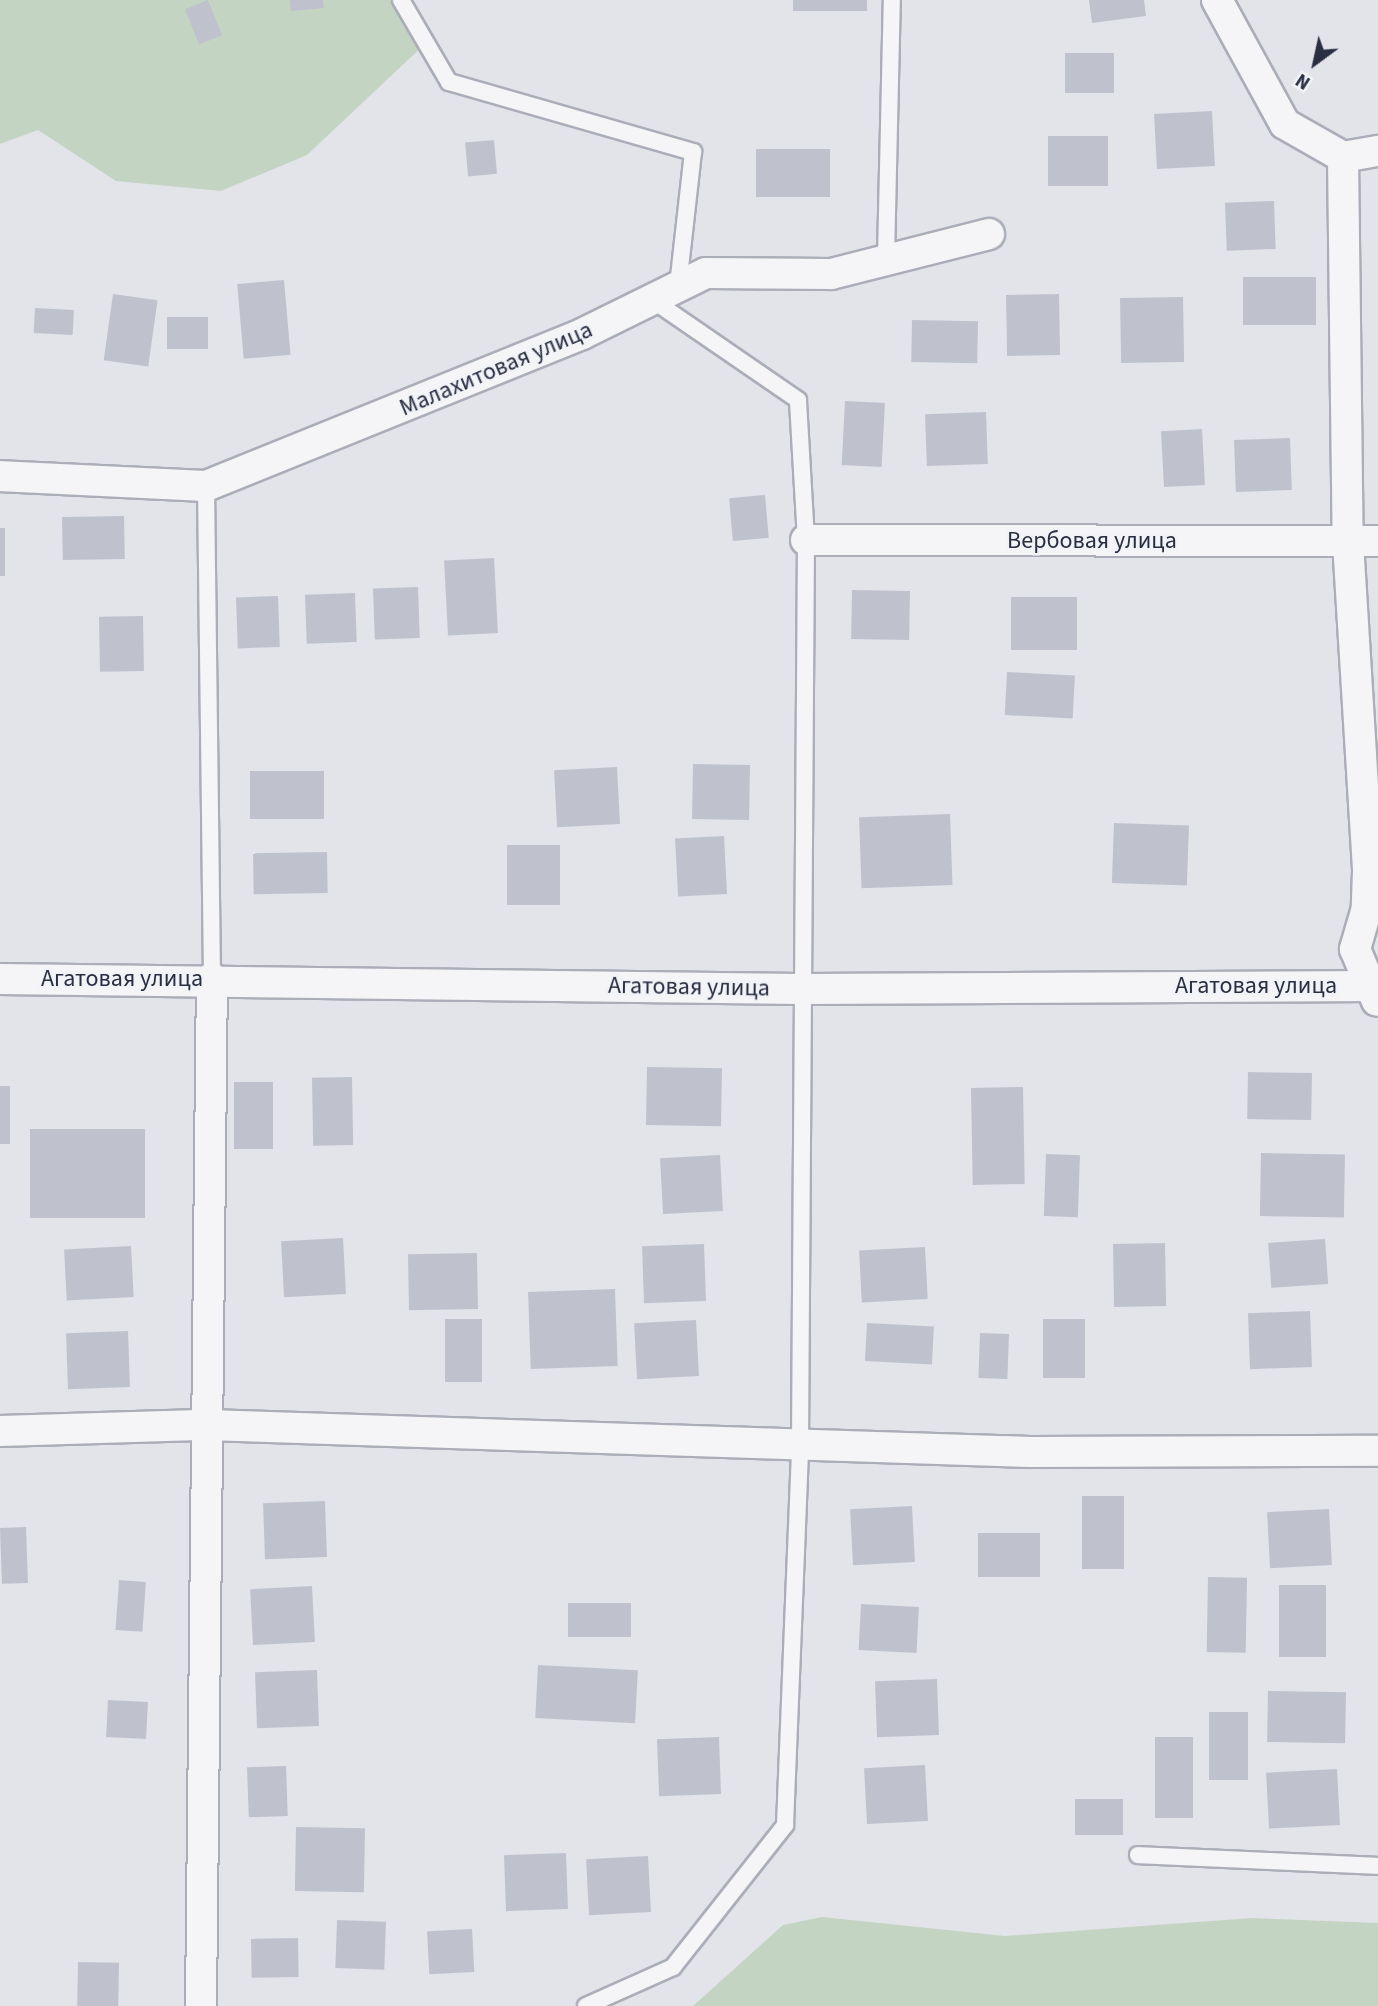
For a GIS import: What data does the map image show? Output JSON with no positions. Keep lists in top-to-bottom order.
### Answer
{
  "streets": {
    "street": ["Малахитовая улица", "Вербовая улица", "Агатовая улица"]
  },
  "north": "bottom left"
}
